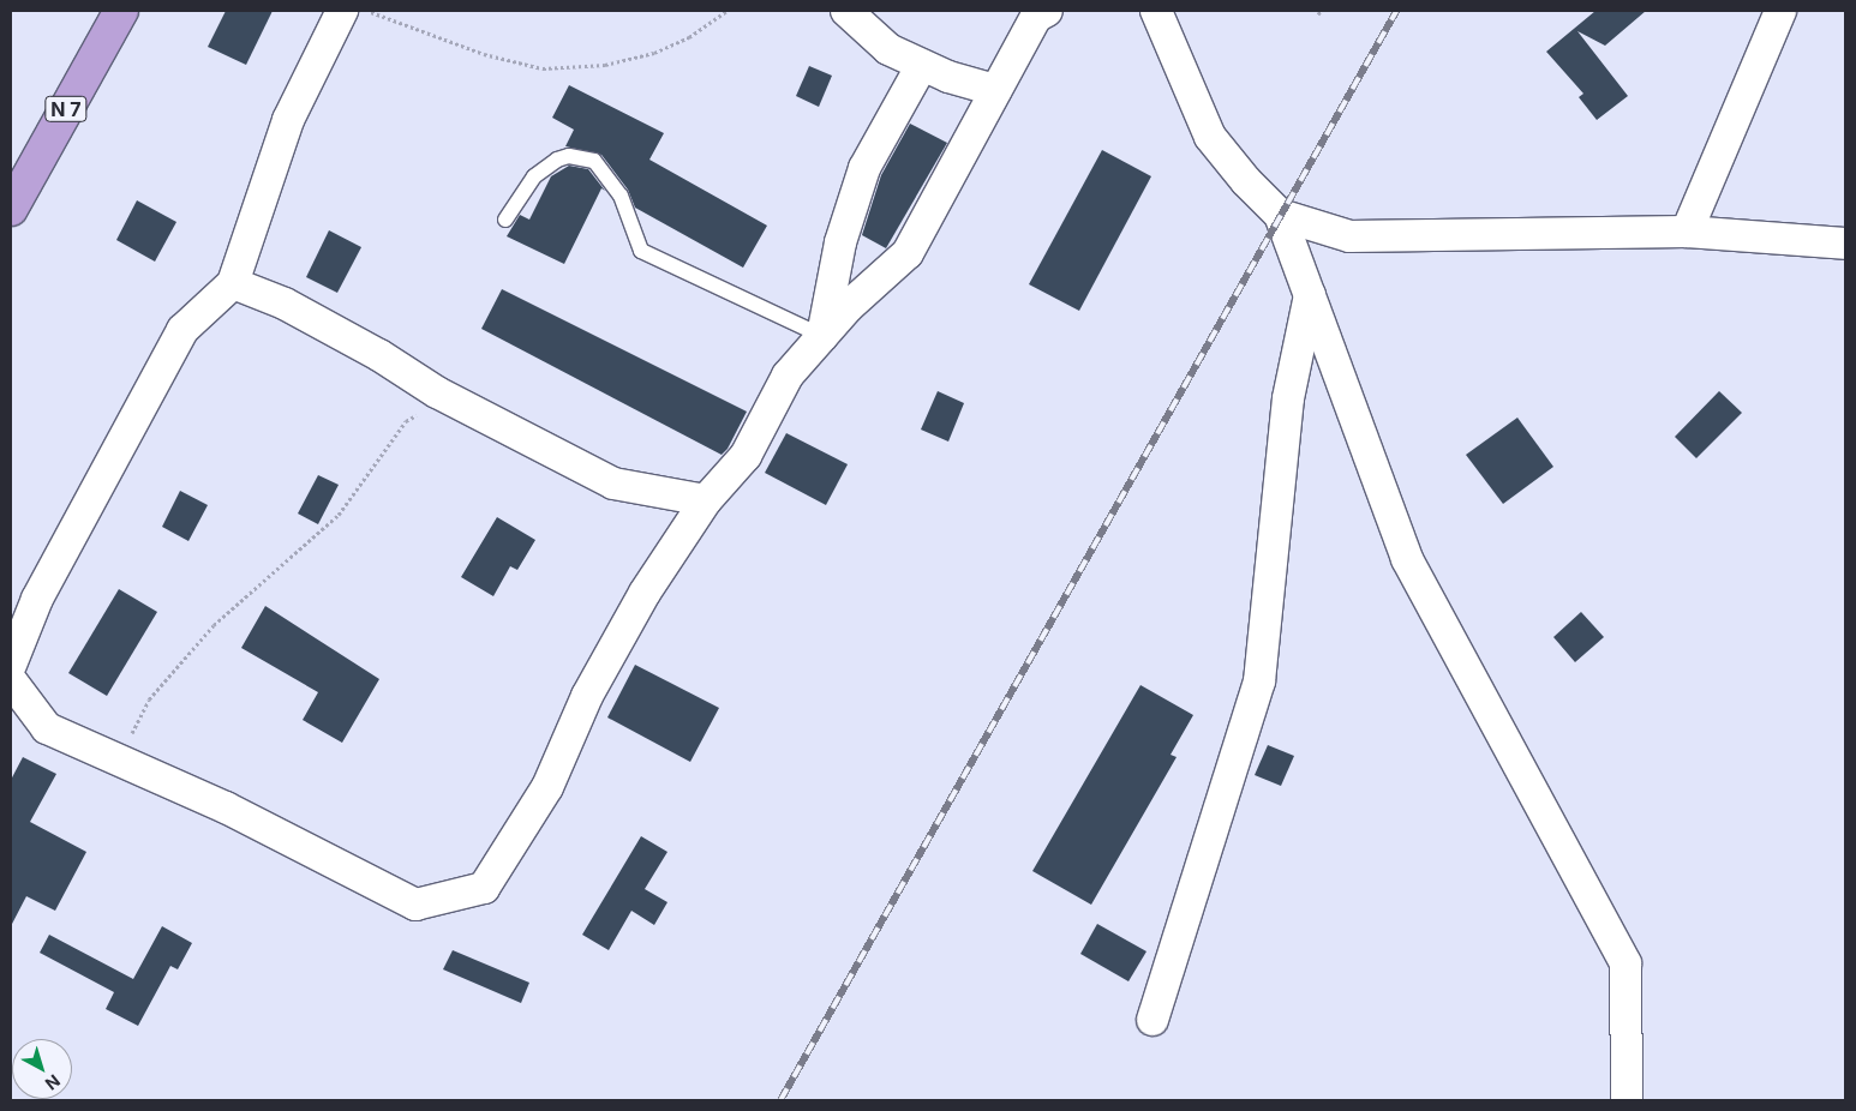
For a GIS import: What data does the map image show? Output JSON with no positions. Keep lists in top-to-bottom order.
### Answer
{
  "streets": {
    "highway": ["N 7"]
  },
  "north": "bottom right"
}
